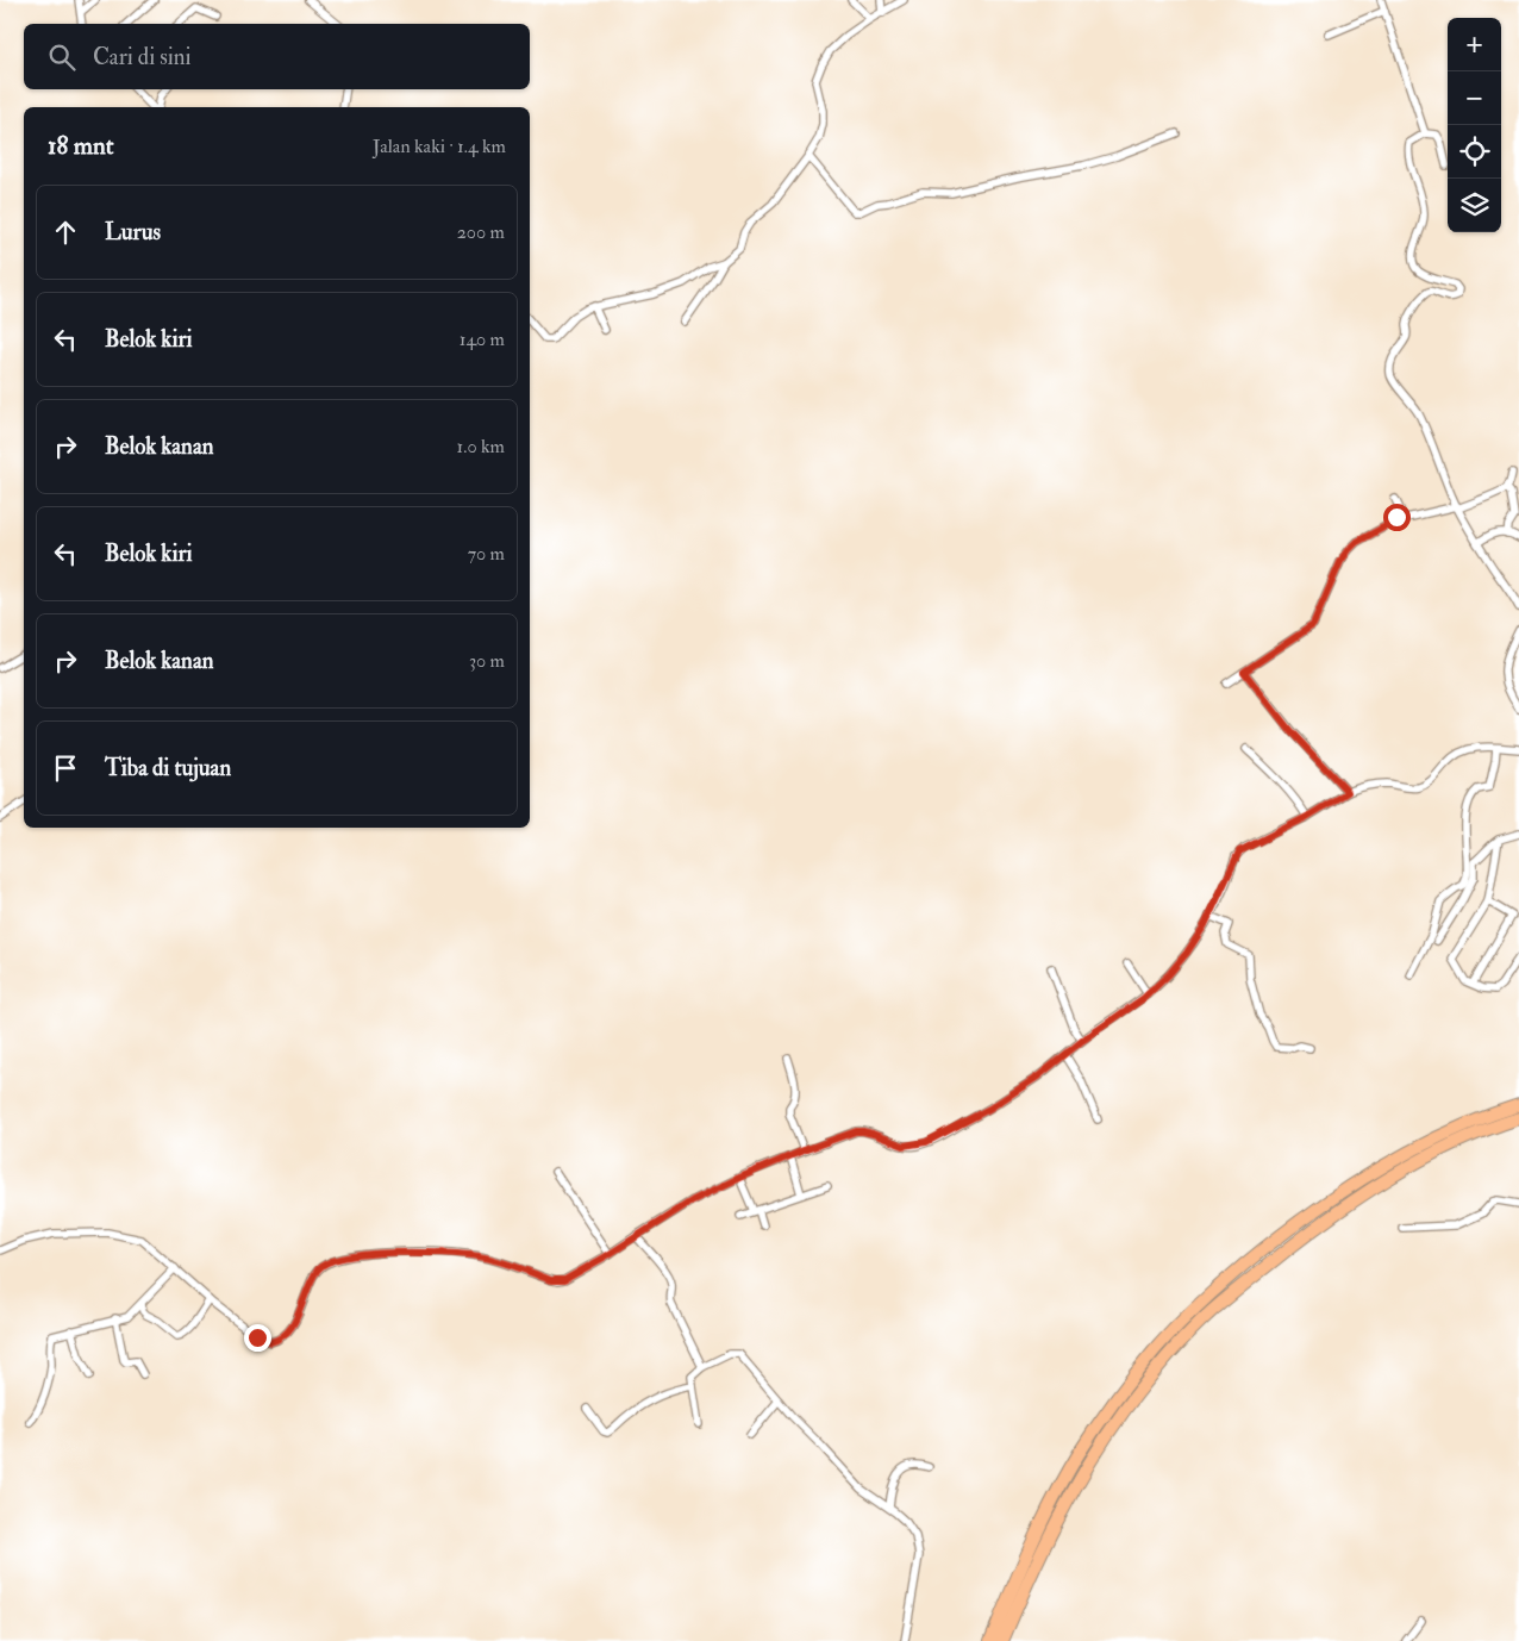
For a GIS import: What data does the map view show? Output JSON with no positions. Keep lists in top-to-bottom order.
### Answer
{
  "page": {
    "map_buttons": ["+", "−"],
    "search": "Cari di sini",
    "heading": ["18 mnt", "Jalan kaki · 1.4 km"],
    "list": [
      ["Lurus", "200 m"],
      ["Belok kiri", "140 m"],
      ["Belok kanan", "1.0 km"],
      ["Belok kiri", "70 m"],
      ["Belok kanan", "30 m"],
      "Tiba di tujuan"
    ]
  }
}
